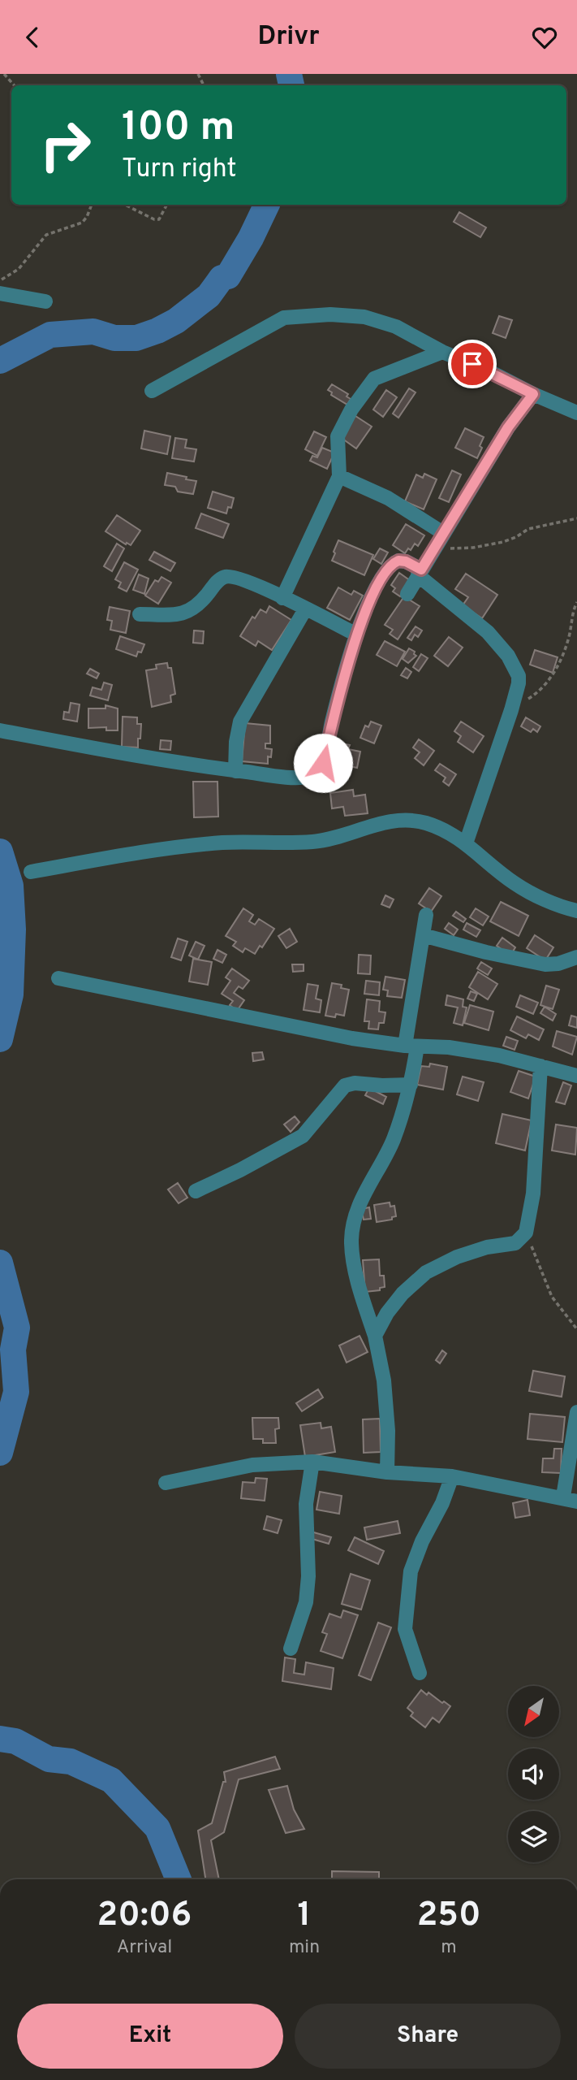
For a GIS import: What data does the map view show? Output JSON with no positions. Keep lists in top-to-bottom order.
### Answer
{
  "north": "bottom left",
  "page": {
    "header": "Drivr",
    "turn": ["100 m", "Turn right"],
    "eta": [
      "20:06",
      "Arrival",
      "1",
      "min",
      "250",
      "m"
    ],
    "buttons": ["Exit", "Share"]
  }
}
